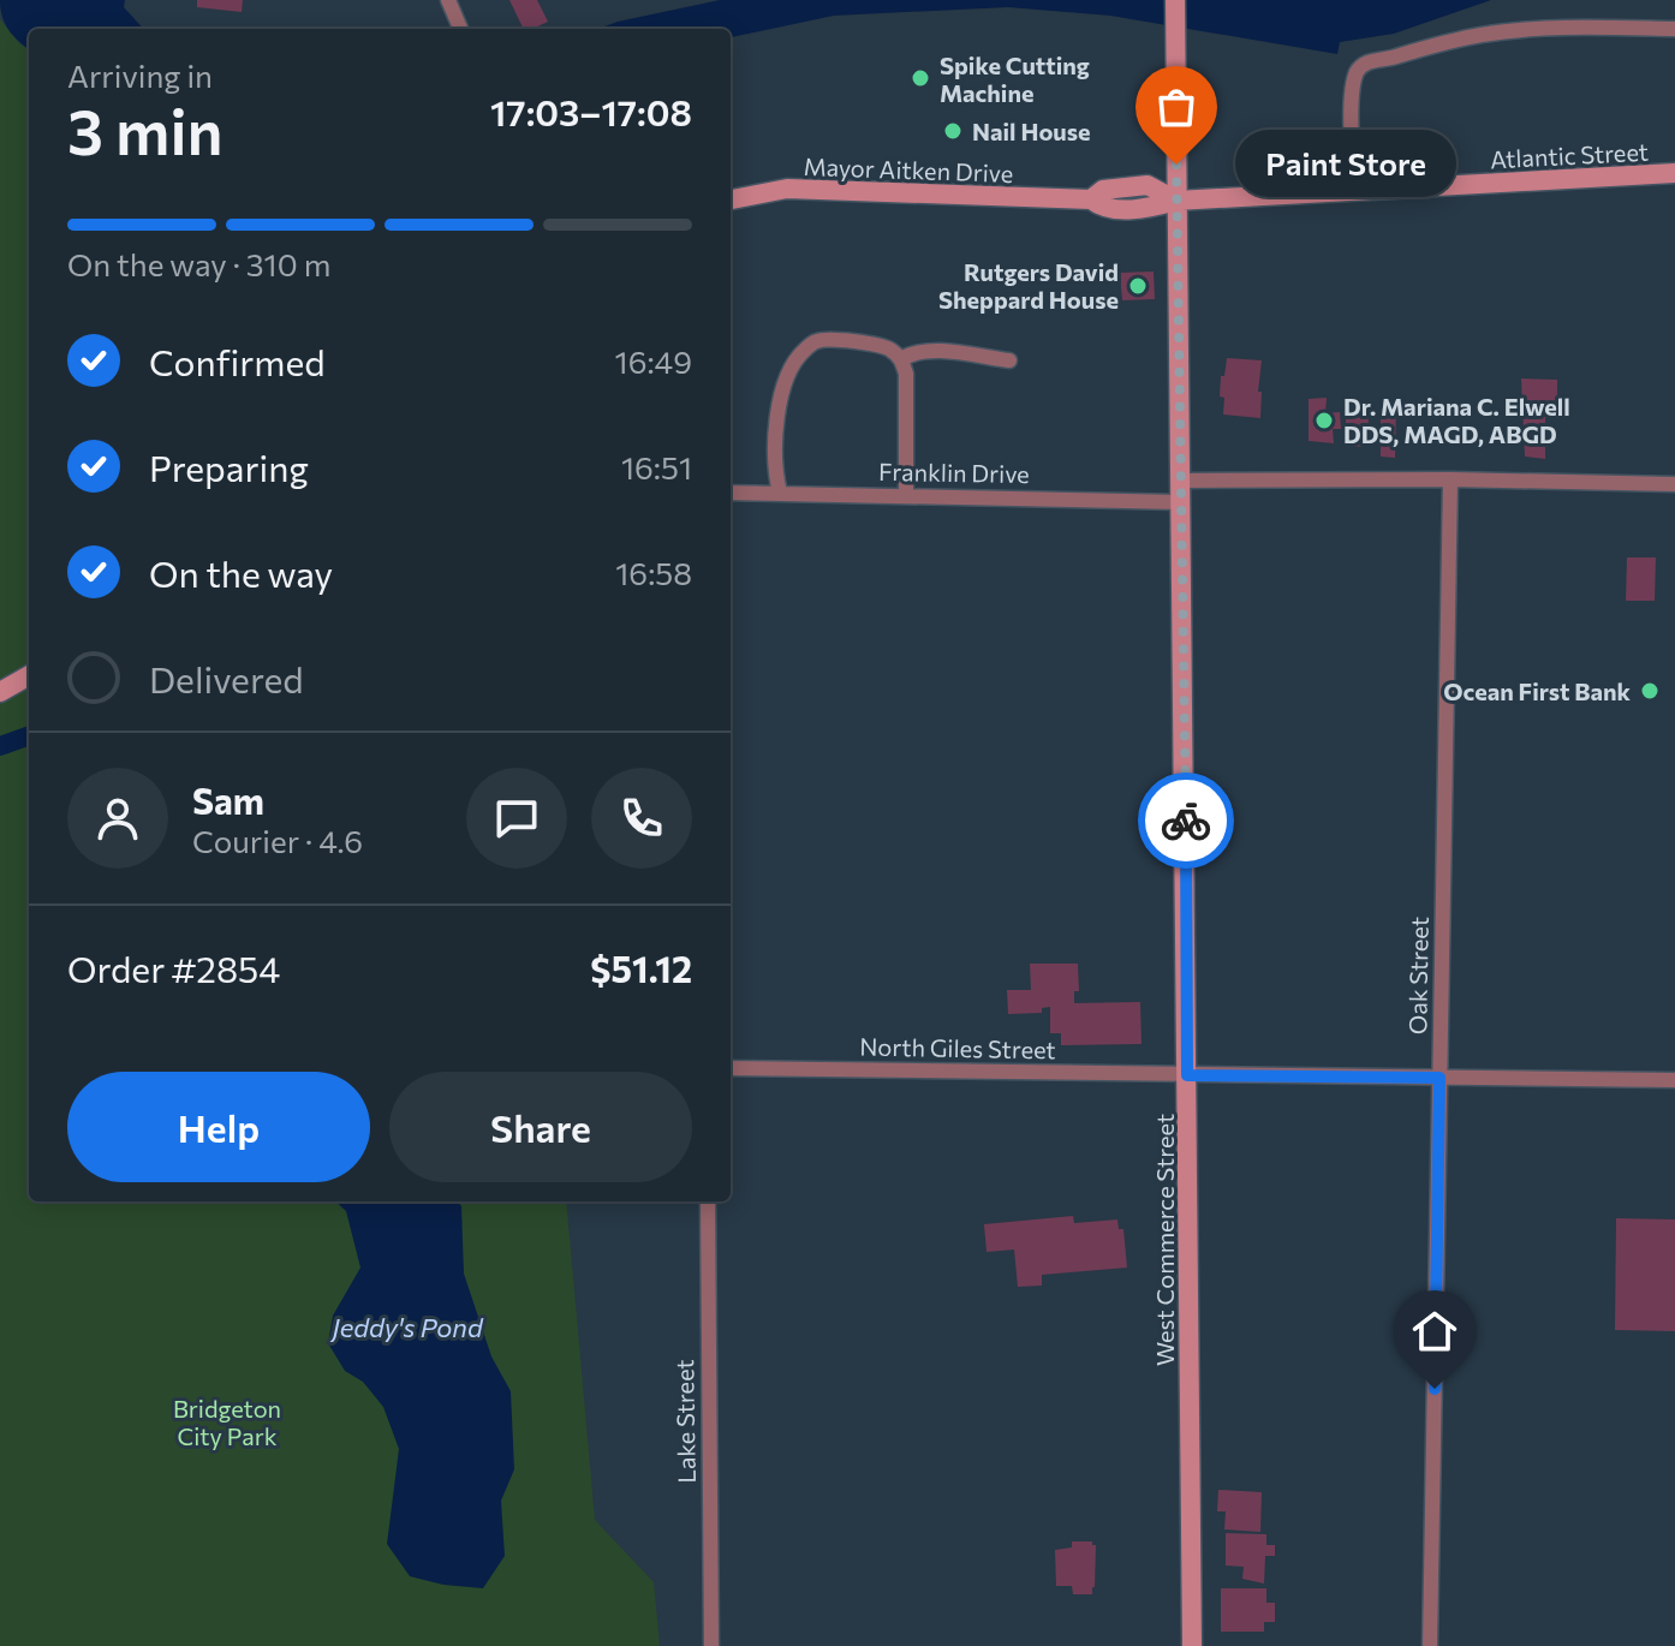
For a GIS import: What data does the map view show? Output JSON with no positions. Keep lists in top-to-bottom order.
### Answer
{
  "streets": {
    "street": [
      "Atlantic Street",
      "Mayor Aitken Drive",
      "Franklin Drive",
      "Oak Street",
      "North Giles Street",
      "West Commerce Street",
      "Lake Street"
    ]
  },
  "crossings": [
    ["Atlantic Street", "Mayor Aitken Drive"],
    ["Atlantic Street", "West Commerce Street"],
    ["Mayor Aitken Drive", "West Commerce Street"],
    ["Franklin Drive", "West Commerce Street"],
    ["Oak Street", "North Giles Street"],
    ["North Giles Street", "West Commerce Street"]
  ],
  "water": ["Jeddy's Pond"],
  "parks": ["Bridgeton City Park"],
  "places": [
    "Spike Cutting Machine",
    "Nail House",
    "Paint Store",
    "Rutgers David Sheppard House",
    "Dr. Mariana C. Elwell DDS, MAGD, ABGD",
    "Ocean First Bank"
  ],
  "page": {
    "heading": ["3 min", "Arriving in", "17:03–17:08"],
    "panel": [
      "Sam",
      "Courier · 4.6",
      "Order #2854",
      "$51.12"
    ],
    "bubble": "Paint Store",
    "bar": "On the way · 310 m",
    "list": [
      ["Confirmed", "16:49"],
      ["Preparing", "16:51"],
      ["On the way", "16:58"],
      "Delivered"
    ],
    "buttons": ["Help", "Share"]
  }
}
